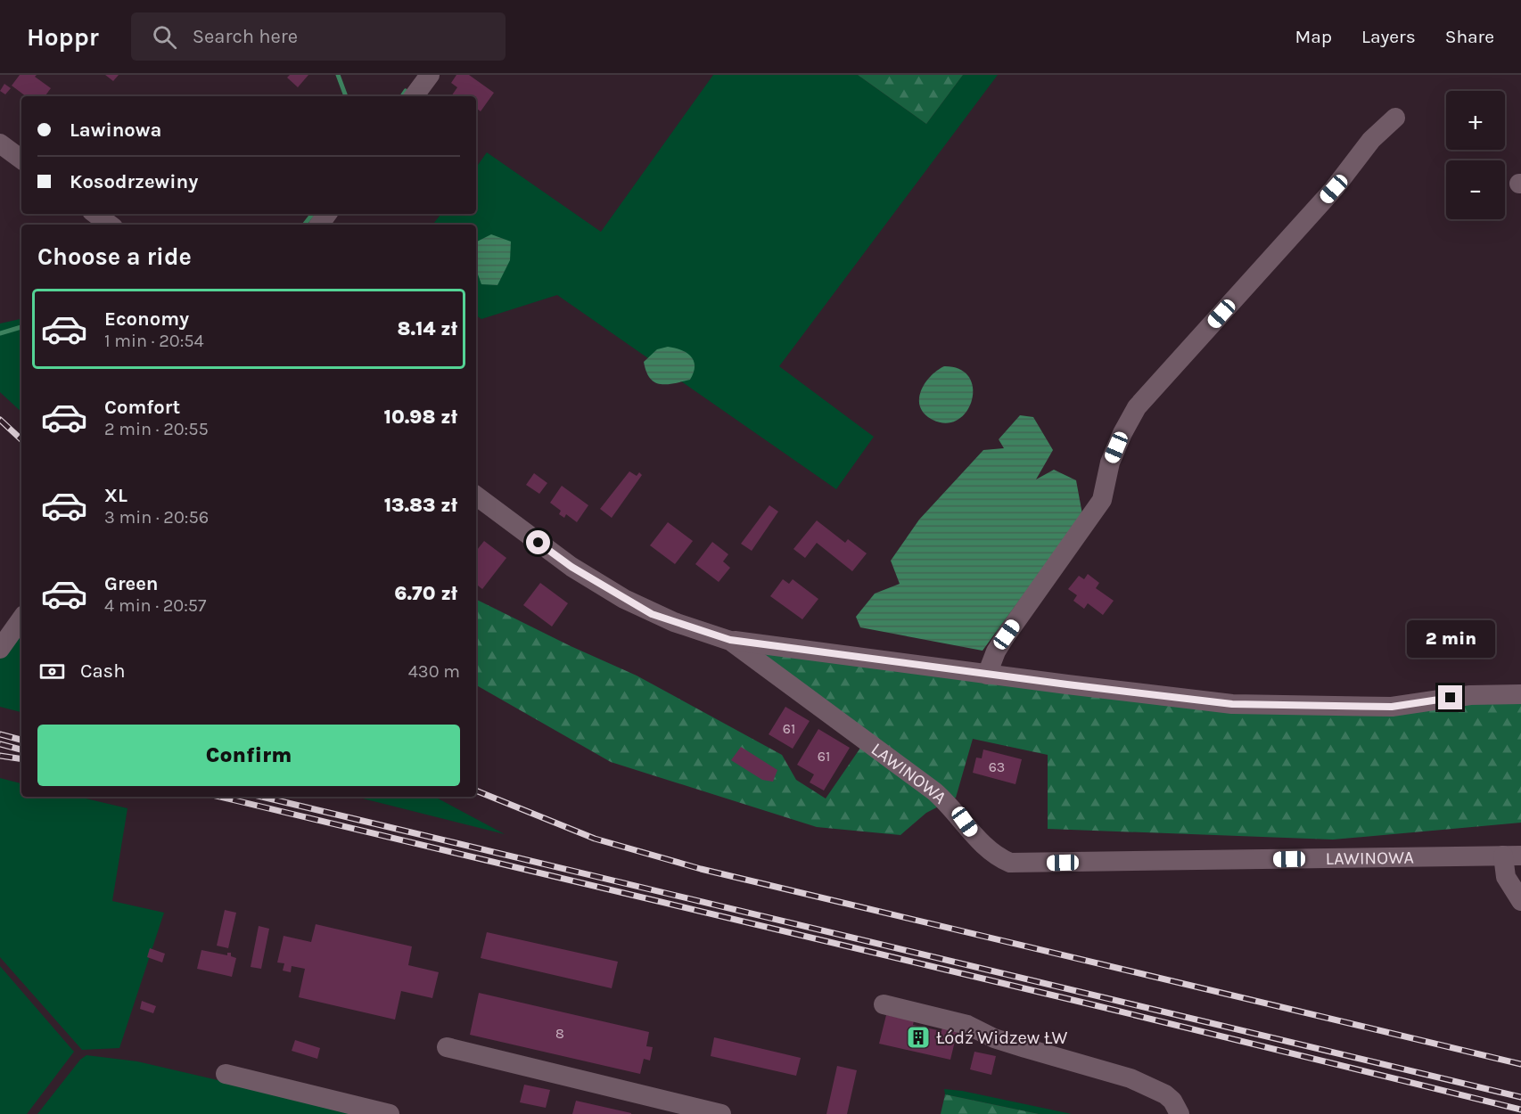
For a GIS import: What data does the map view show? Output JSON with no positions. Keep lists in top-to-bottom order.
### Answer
{
  "streets": {
    "street": ["LAWINOWA"]
  },
  "places": {
    "building": ["Łódź Widzew ŁW"]
  },
  "house_numbers": [
    "61",
    "61",
    "63",
    "8"
  ],
  "page": {
    "header": "Hoppr",
    "search": "Search here",
    "nav": ["Map", "Layers", "Share"],
    "map_buttons": ["+", "−"],
    "banner": ["Lawinowa", "Kosodrzewiny"],
    "heading": "Choose a ride",
    "list": [
      {
        "name": "Economy",
        "note": "1 min · 20:54",
        "value": "8.14 zł"
      },
      {
        "name": "Comfort",
        "note": "2 min · 20:55",
        "value": "10.98 zł"
      },
      {
        "name": "XL",
        "note": "3 min · 20:56",
        "value": "13.83 zł"
      },
      {
        "name": "Green",
        "note": "4 min · 20:57",
        "value": "6.70 zł"
      }
    ],
    "bubble": "2 min",
    "pay": ["Cash", "430 m"],
    "buttons": "Confirm"
  }
}
